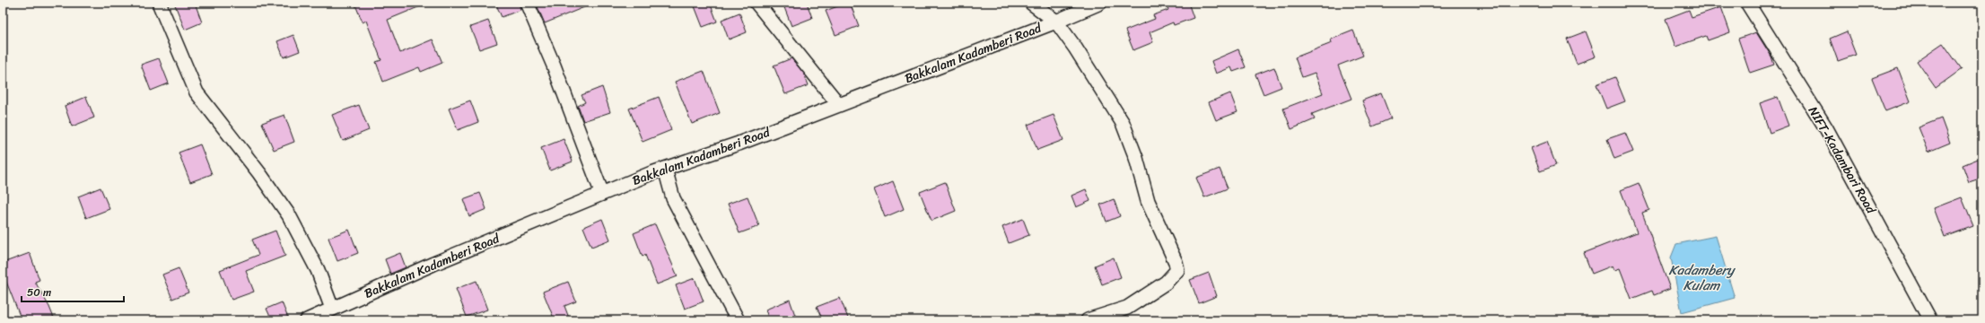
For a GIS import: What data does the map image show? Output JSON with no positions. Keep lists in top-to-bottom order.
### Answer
{
  "streets": {
    "street": ["Bakkalam Kadamberi Road", "NIFT-Kadambari Road"]
  },
  "water": ["Kadambery Kulam"],
  "scale_bar": "50 m"
}
